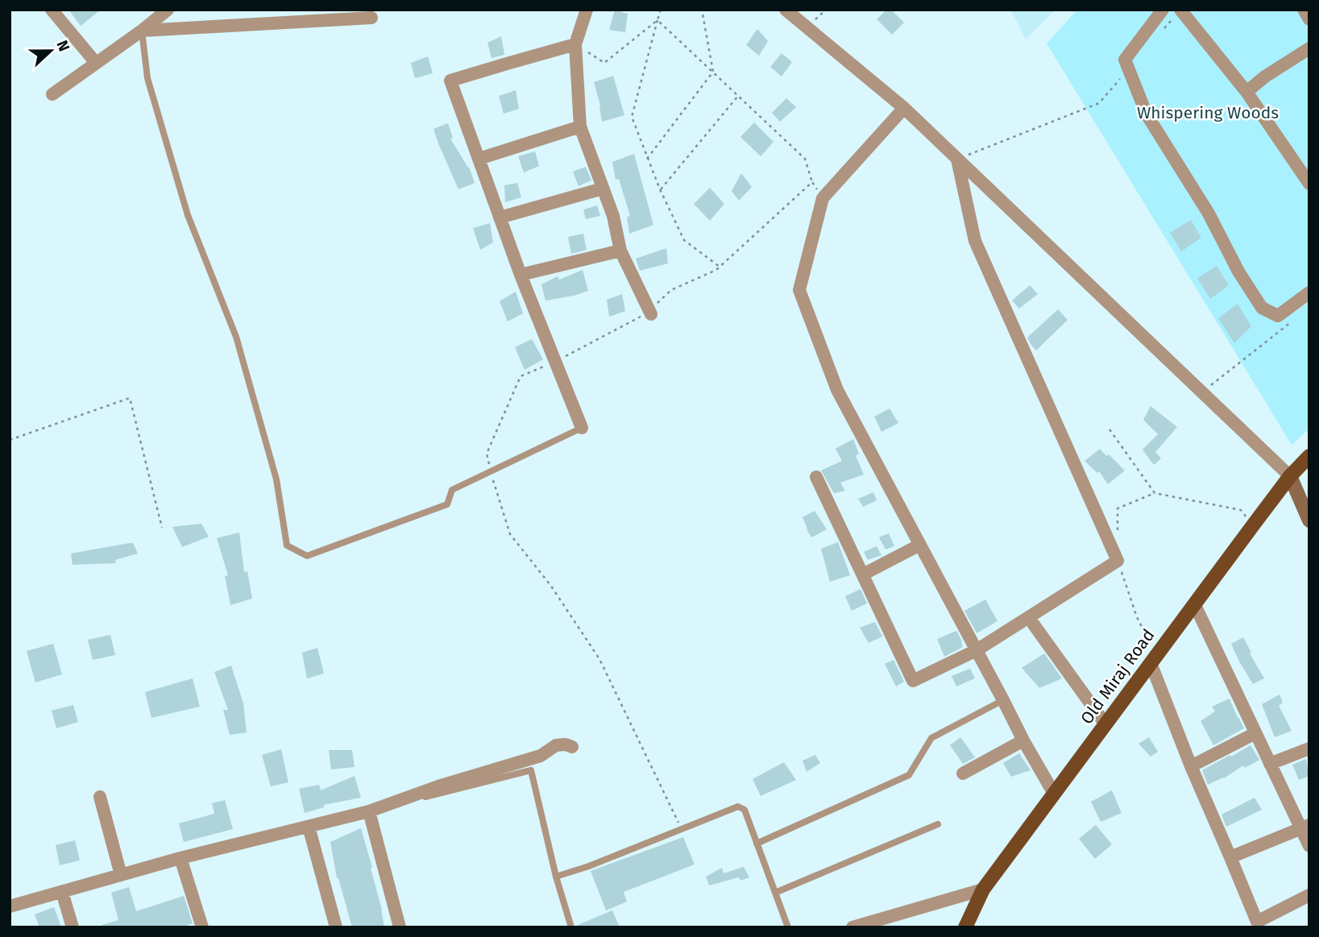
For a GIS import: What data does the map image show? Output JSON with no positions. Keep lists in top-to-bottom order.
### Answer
{
  "streets": {
    "main road": ["Old Miraj Road"]
  },
  "parks": ["Whispering Woods"],
  "north": "right"
}
